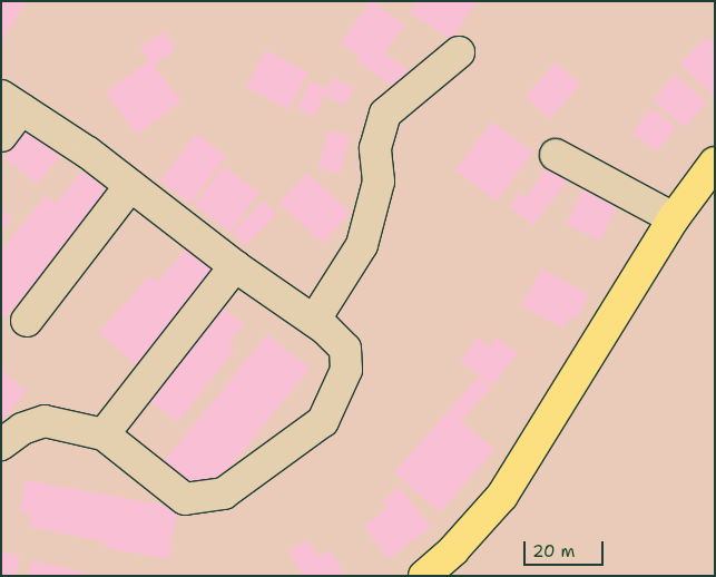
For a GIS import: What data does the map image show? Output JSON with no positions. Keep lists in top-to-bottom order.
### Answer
{
  "scale_bar": "20 m"
}
